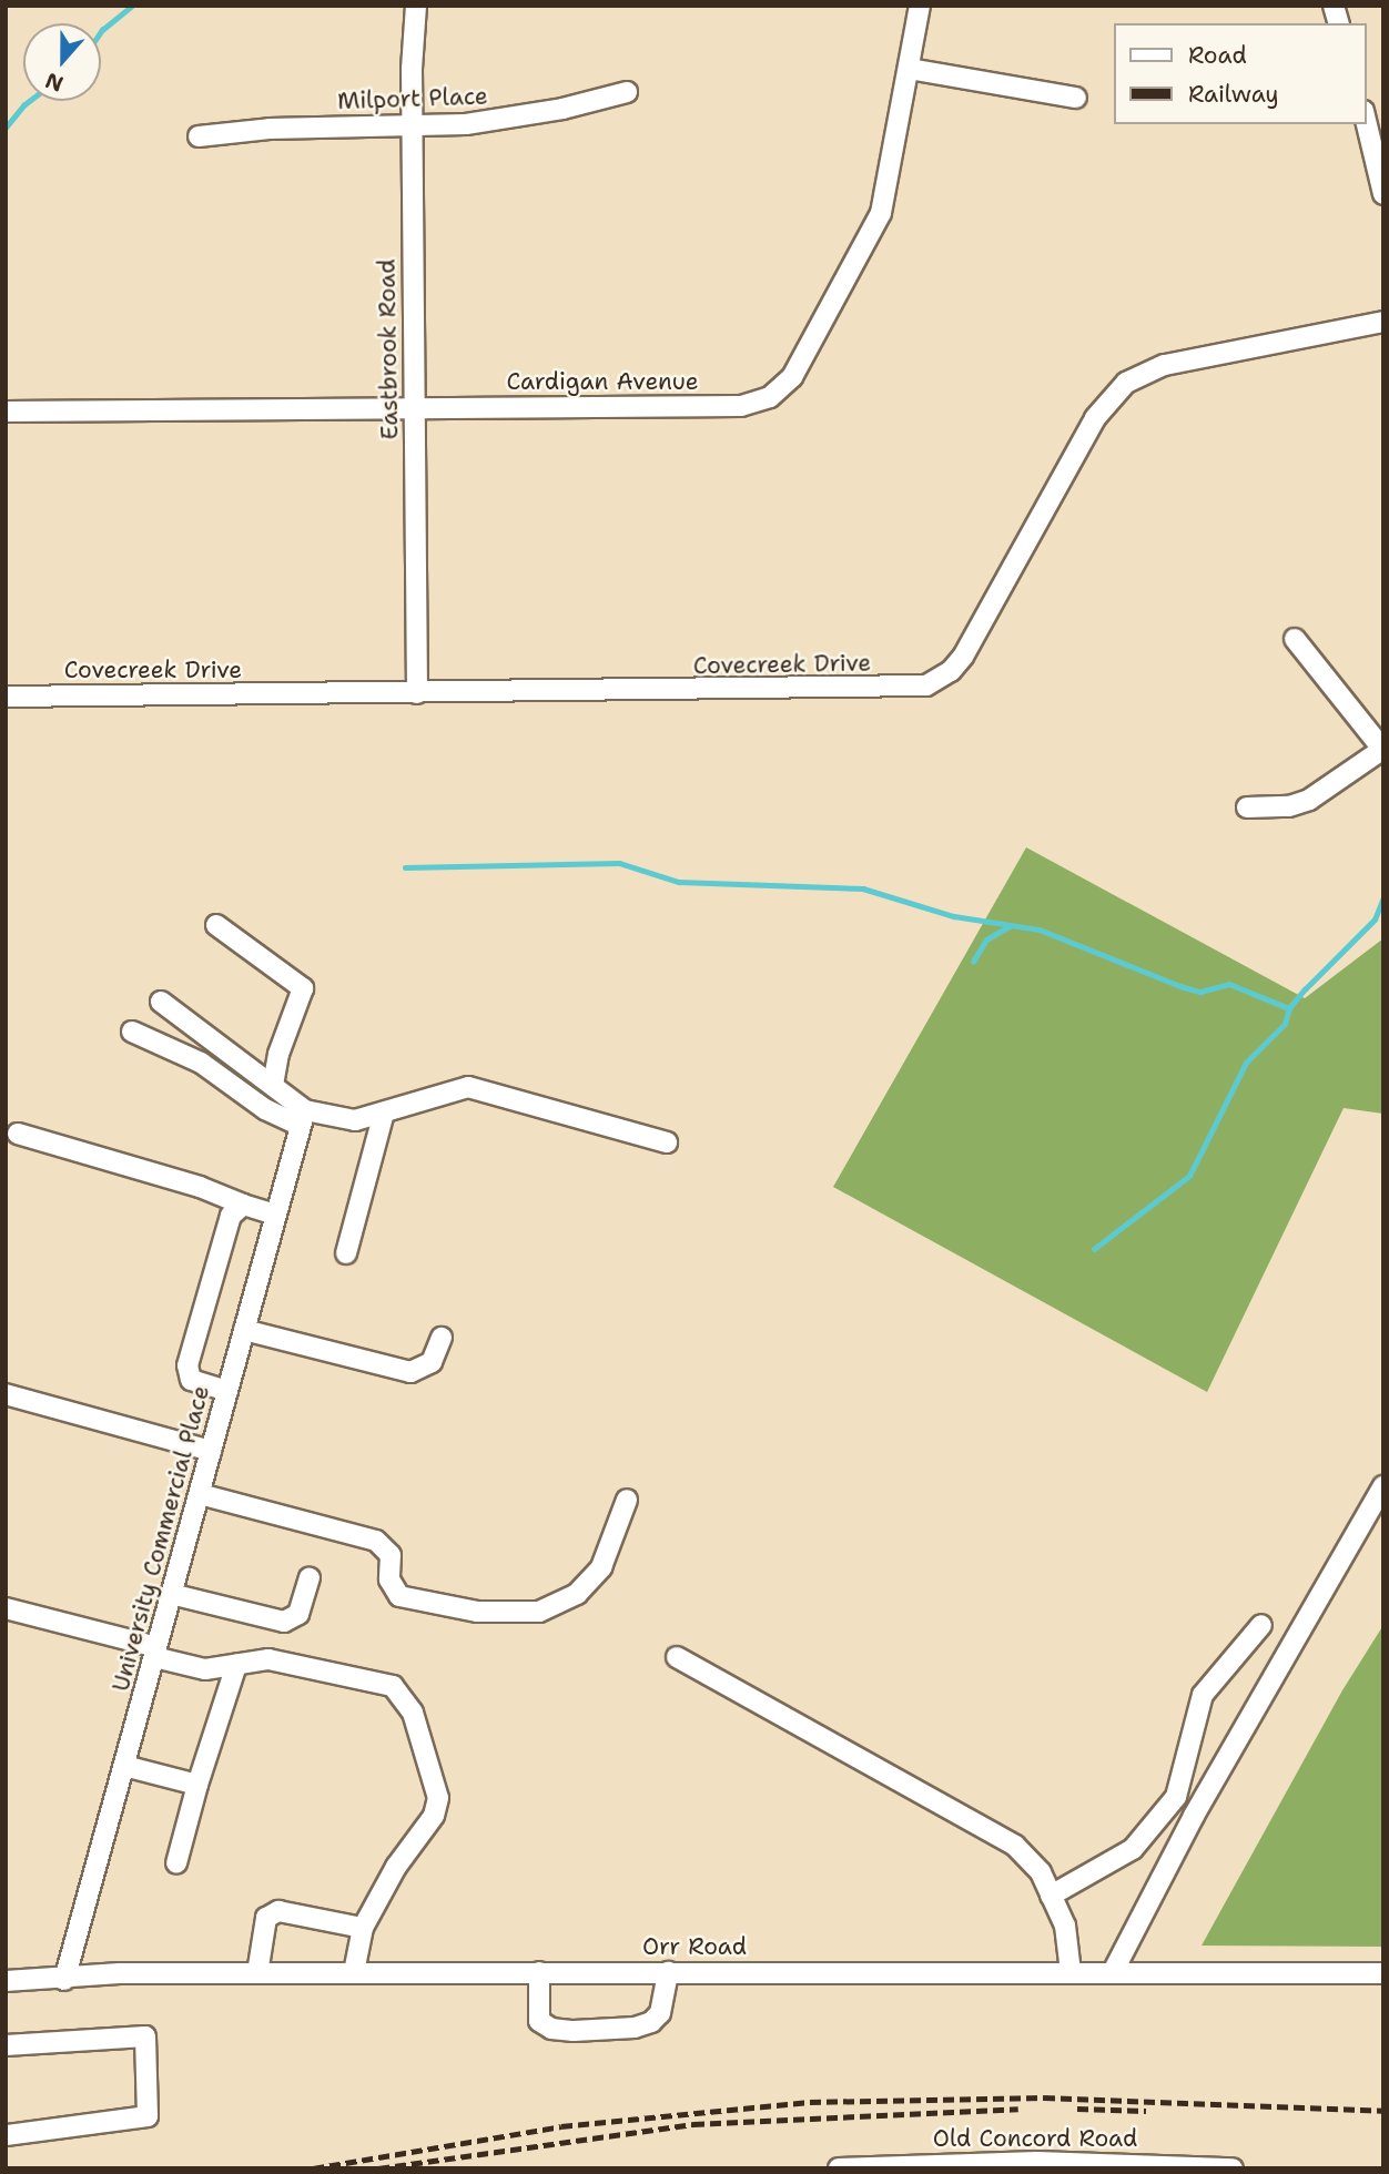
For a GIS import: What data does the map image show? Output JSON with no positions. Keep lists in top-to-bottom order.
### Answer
{
  "streets": {
    "street": [
      "Milport Place",
      "Eastbrook Road",
      "Cardigan Avenue",
      "Covecreek Drive",
      "University Commercial Place",
      "Orr Road",
      "Old Concord Road"
    ]
  },
  "crossings": [
    ["Milport Place", "Eastbrook Road"],
    ["Eastbrook Road", "Cardigan Avenue"],
    ["Eastbrook Road", "Covecreek Drive"],
    ["University Commercial Place", "Orr Road"]
  ],
  "legend": ["Road", "Railway"],
  "north": "bottom"
}
